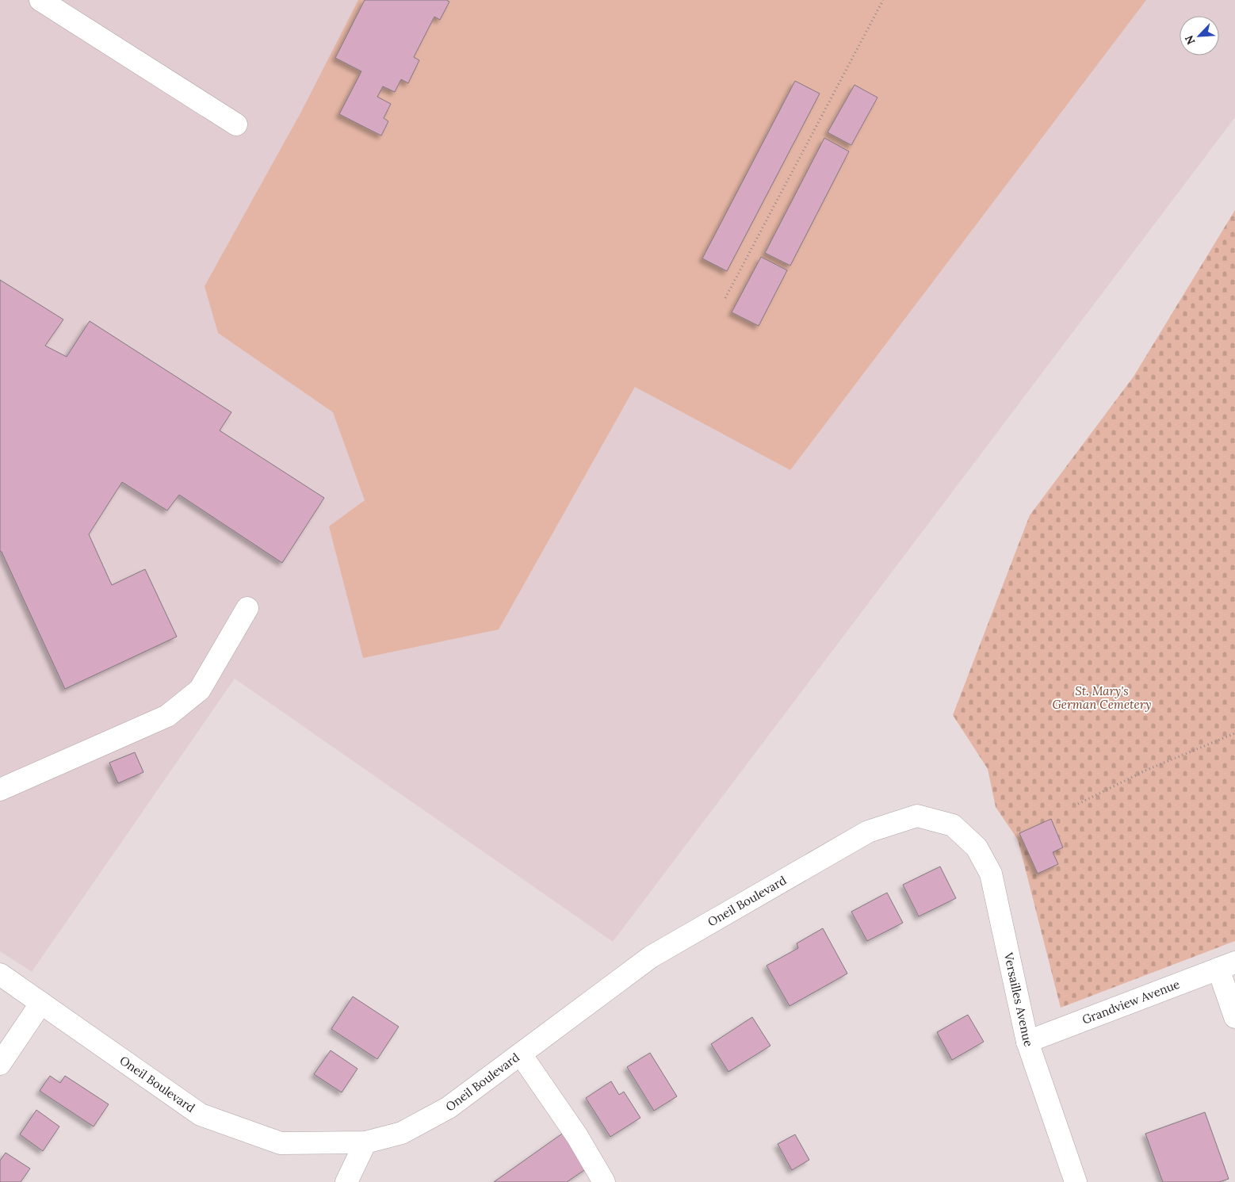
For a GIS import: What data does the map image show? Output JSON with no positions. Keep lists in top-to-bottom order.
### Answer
{
  "streets": {
    "street": ["Oneil Boulevard", "Versailles Avenue", "Grandview Avenue"]
  },
  "crossings": [
    ["Oneil Boulevard", "Versailles Avenue"],
    ["Versailles Avenue", "Grandview Avenue"]
  ],
  "parks": ["St. Mary's German Cemetery"],
  "north": "bottom left"
}
